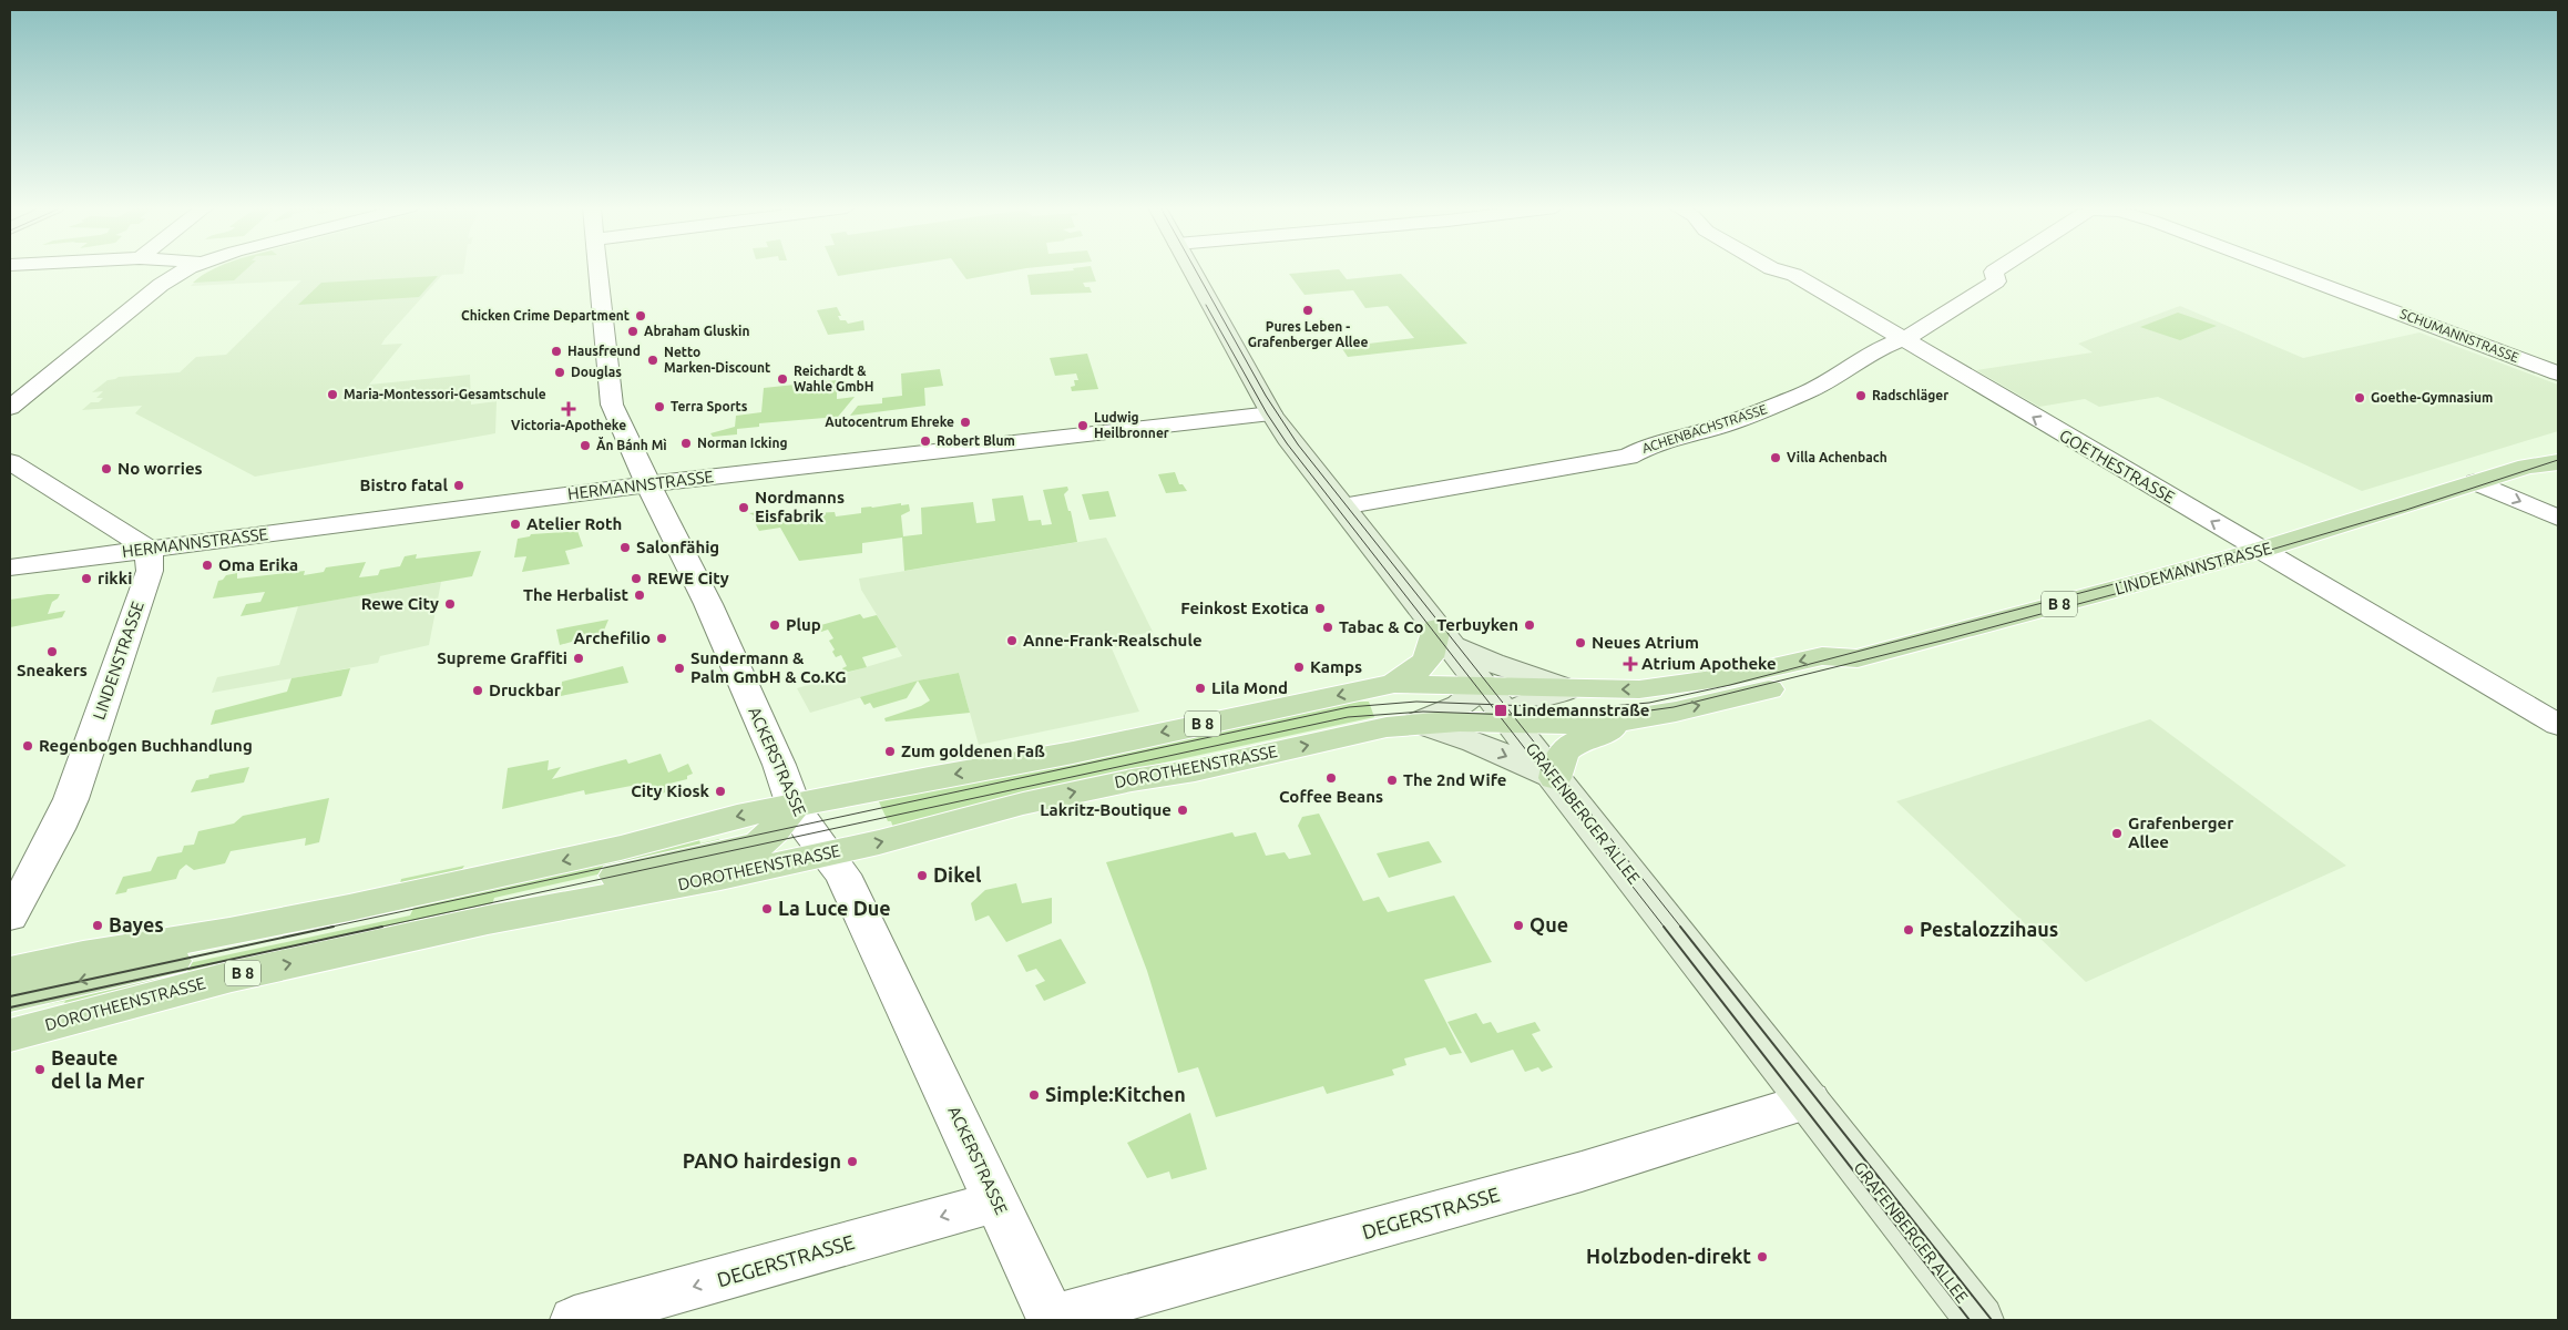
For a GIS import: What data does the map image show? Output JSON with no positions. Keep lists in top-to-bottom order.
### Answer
{
  "streets": {
    "main road": [
      "LINDEMANNSTRASSE",
      "B 8",
      "DOROTHEENSTRASSE",
      "GRAFENBERGER ALLEE"
    ],
    "street": [
      "SCHUMANNSTRASSE",
      "ACHENBACHSTRASSE",
      "GOETHESTRASSE",
      "HERMANNSTRASSE",
      "LINDENSTRASSE",
      "ACKERSTRASSE",
      "DEGERSTRASSE"
    ]
  },
  "crossings": [
    ["ACHENBACHSTRASSE", "GOETHESTRASSE"],
    ["ACHENBACHSTRASSE", "GRAFENBERGER ALLEE"],
    ["GOETHESTRASSE", "LINDEMANNSTRASSE"],
    ["HERMANNSTRASSE", "LINDENSTRASSE"],
    ["HERMANNSTRASSE", "ACKERSTRASSE"],
    ["HERMANNSTRASSE", "GRAFENBERGER ALLEE"],
    ["LINDEMANNSTRASSE", "B 8"],
    ["LINDEMANNSTRASSE", "DOROTHEENSTRASSE"],
    ["LINDEMANNSTRASSE", "GRAFENBERGER ALLEE"],
    ["B 8", "ACKERSTRASSE"],
    ["B 8", "DOROTHEENSTRASSE"],
    ["B 8", "GRAFENBERGER ALLEE"],
    ["ACKERSTRASSE", "DOROTHEENSTRASSE"],
    ["ACKERSTRASSE", "DEGERSTRASSE"],
    ["DOROTHEENSTRASSE", "GRAFENBERGER ALLEE"],
    ["GRAFENBERGER ALLEE", "DEGERSTRASSE"]
  ],
  "one_way": ["GOETHESTRASSE", "DEGERSTRASSE"],
  "places": {
    "other": [
      "Pures Leben - Grafenberger Allee",
      "Chicken Crime Department",
      "Abraham Gluskin",
      "Hausfreund",
      "Netto Marken-Discount",
      "Douglas",
      "Reichardt & Wahle GmbH",
      "Maria-Montessori-Gesamtschule",
      "Radschläger",
      "Goethe-Gymnasium",
      "Terra Sports",
      "Autocentrum Ehreke",
      "Ludwig Heilbronner",
      "Robert Blum",
      "Norman Icking",
      "Ăn Bánh Mì",
      "Villa Achenbach",
      "No worries",
      "Bistro fatal",
      "Nordmanns Eisfabrik",
      "Atelier Roth",
      "Salonfähig",
      "Oma Erika",
      "rikki",
      "REWE City",
      "The Herbalist",
      "Rewe City",
      "Feinkost Exotica",
      "Plup",
      "Terbuyken",
      "Tabac & Co",
      "Archefilio",
      "Anne-Frank-Realschule",
      "Neues Atrium",
      "Sneakers",
      "Supreme Graffiti",
      "Kamps",
      "Sundermann & Palm GmbH & Co.KG",
      "Lila Mond",
      "Druckbar",
      "Regenbogen Buchhandlung",
      "Zum goldenen Faß",
      "Coffee Beans",
      "The 2nd Wife",
      "City Kiosk",
      "Lakritz-Boutique",
      "Grafenberger Allee",
      "Dikel",
      "La Luce Due",
      "Bayes",
      "Que",
      "Pestalozzihaus",
      "Beaute del la Mer",
      "Simple:Kitchen",
      "PANO hairdesign",
      "Holzboden-direkt"
    ],
    "health": ["Victoria-Apotheke", "Atrium Apotheke"],
    "transit": ["Lindemannstraße"]
  }
}
